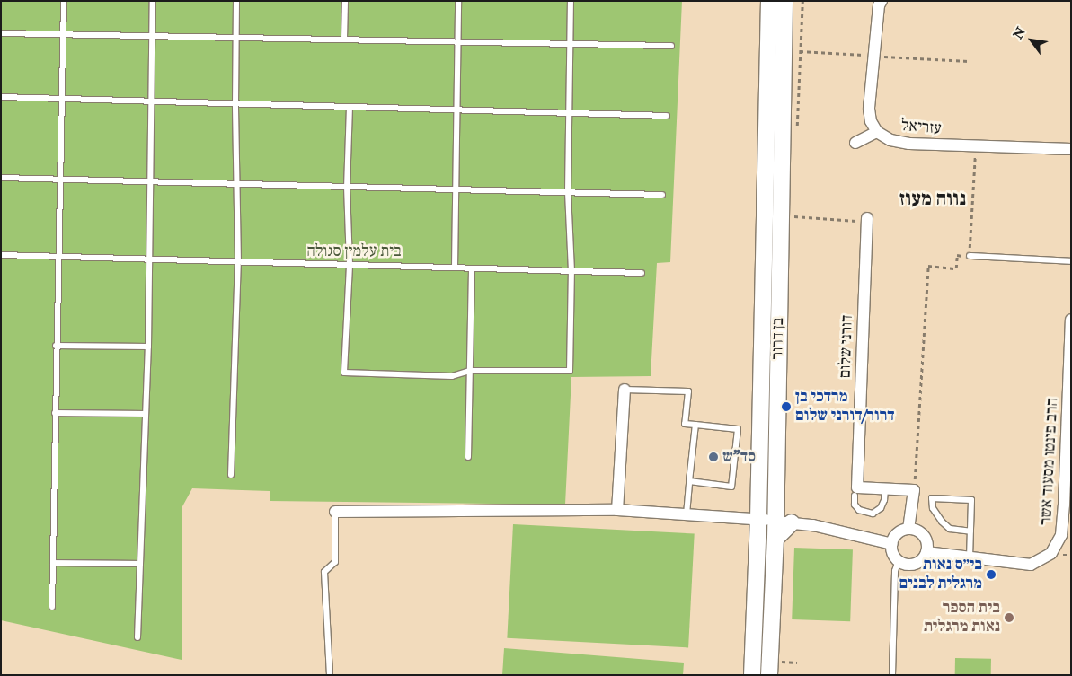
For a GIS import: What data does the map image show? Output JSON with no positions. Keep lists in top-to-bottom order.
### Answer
{
  "streets": {
    "street": [
      "עזריאל",
      "בן דרור",
      "דורני שלום",
      "הרב פינטו מסעוד אשר"
    ]
  },
  "districts": ["נווה מעוז"],
  "parks": ["בית עלמין סגולה"],
  "places": [
    "מרדכי בן דרור/דורני שלום",
    "סד\"ש",
    "בי״ס נאות מרגלית לבנים",
    "בית הספר נאות מרגלית"
  ],
  "north": "top left"
}
